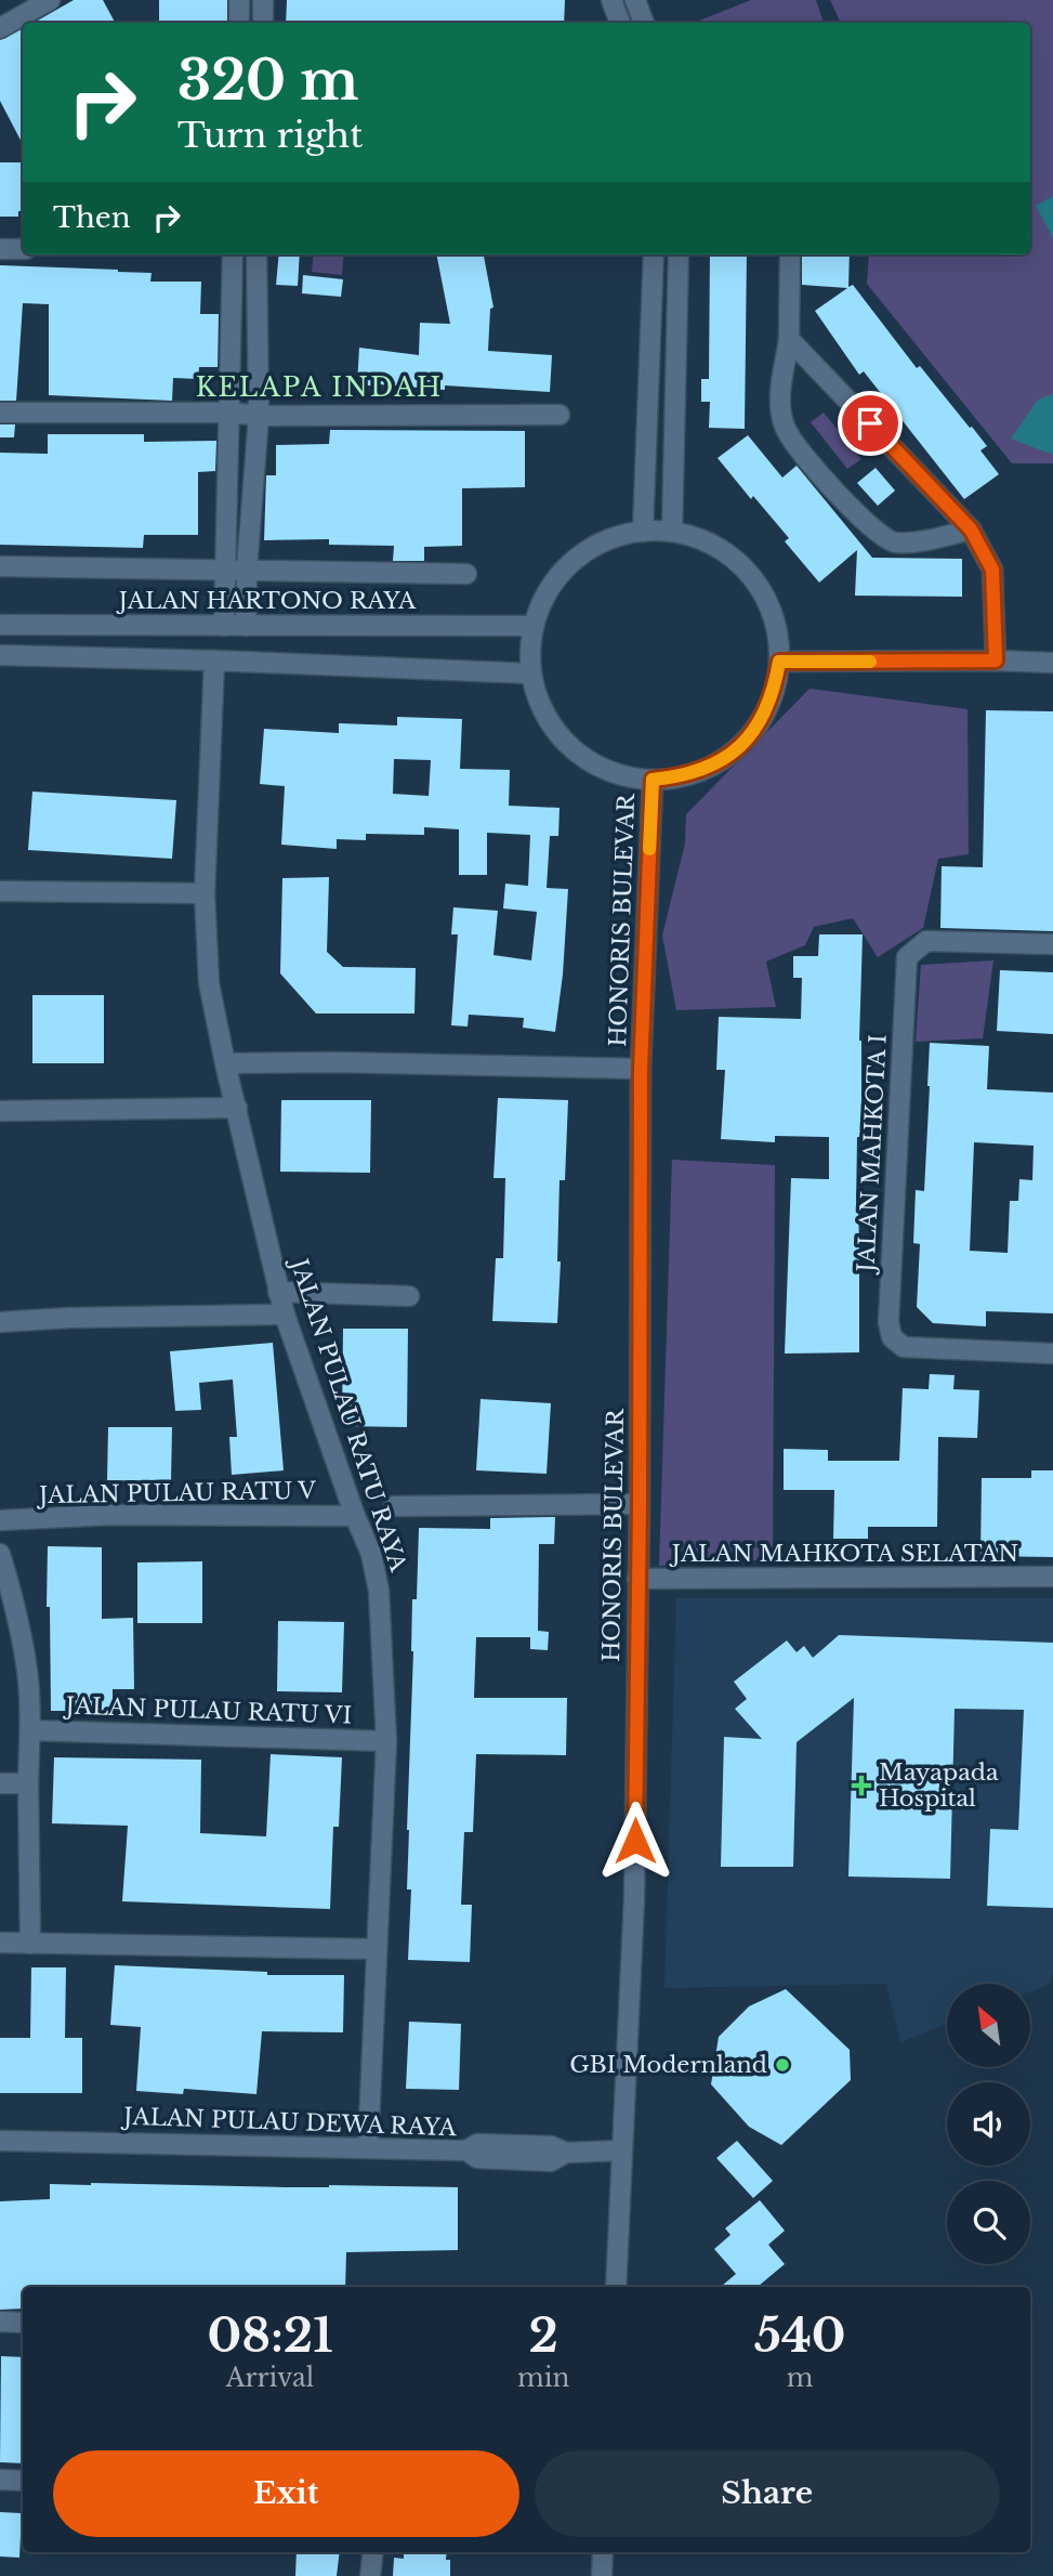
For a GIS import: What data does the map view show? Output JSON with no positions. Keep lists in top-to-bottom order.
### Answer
{
  "streets": {
    "street": [
      "JALAN HARTONO RAYA",
      "HONORIS BULEVAR",
      "JALAN MAHKOTA I",
      "JALAN PULAU RATU RAYA",
      "JALAN PULAU RATU V",
      "JALAN MAHKOTA SELATAN",
      "JALAN PULAU RATU VI",
      "JALAN PULAU DEWA RAYA"
    ]
  },
  "crossings": [
    ["JALAN HARTONO RAYA", "HONORIS BULEVAR"],
    ["HONORIS BULEVAR", "JALAN MAHKOTA SELATAN"],
    ["HONORIS BULEVAR", "JALAN PULAU DEWA RAYA"],
    ["JALAN PULAU RATU RAYA", "JALAN PULAU RATU V"],
    ["JALAN PULAU RATU RAYA", "JALAN PULAU RATU VI"],
    ["JALAN PULAU RATU RAYA", "JALAN PULAU DEWA RAYA"]
  ],
  "districts": ["KELAPA INDAH"],
  "places": {
    "health": ["Mayapada Hospital"],
    "other": ["GBI Modernland"]
  },
  "north": "top left",
  "page": {
    "turn": ["320 m", "Turn right"],
    "then": "Then",
    "eta": [
      "08:21",
      "Arrival",
      "2",
      "min",
      "540",
      "m"
    ],
    "buttons": ["Exit", "Share"]
  }
}
